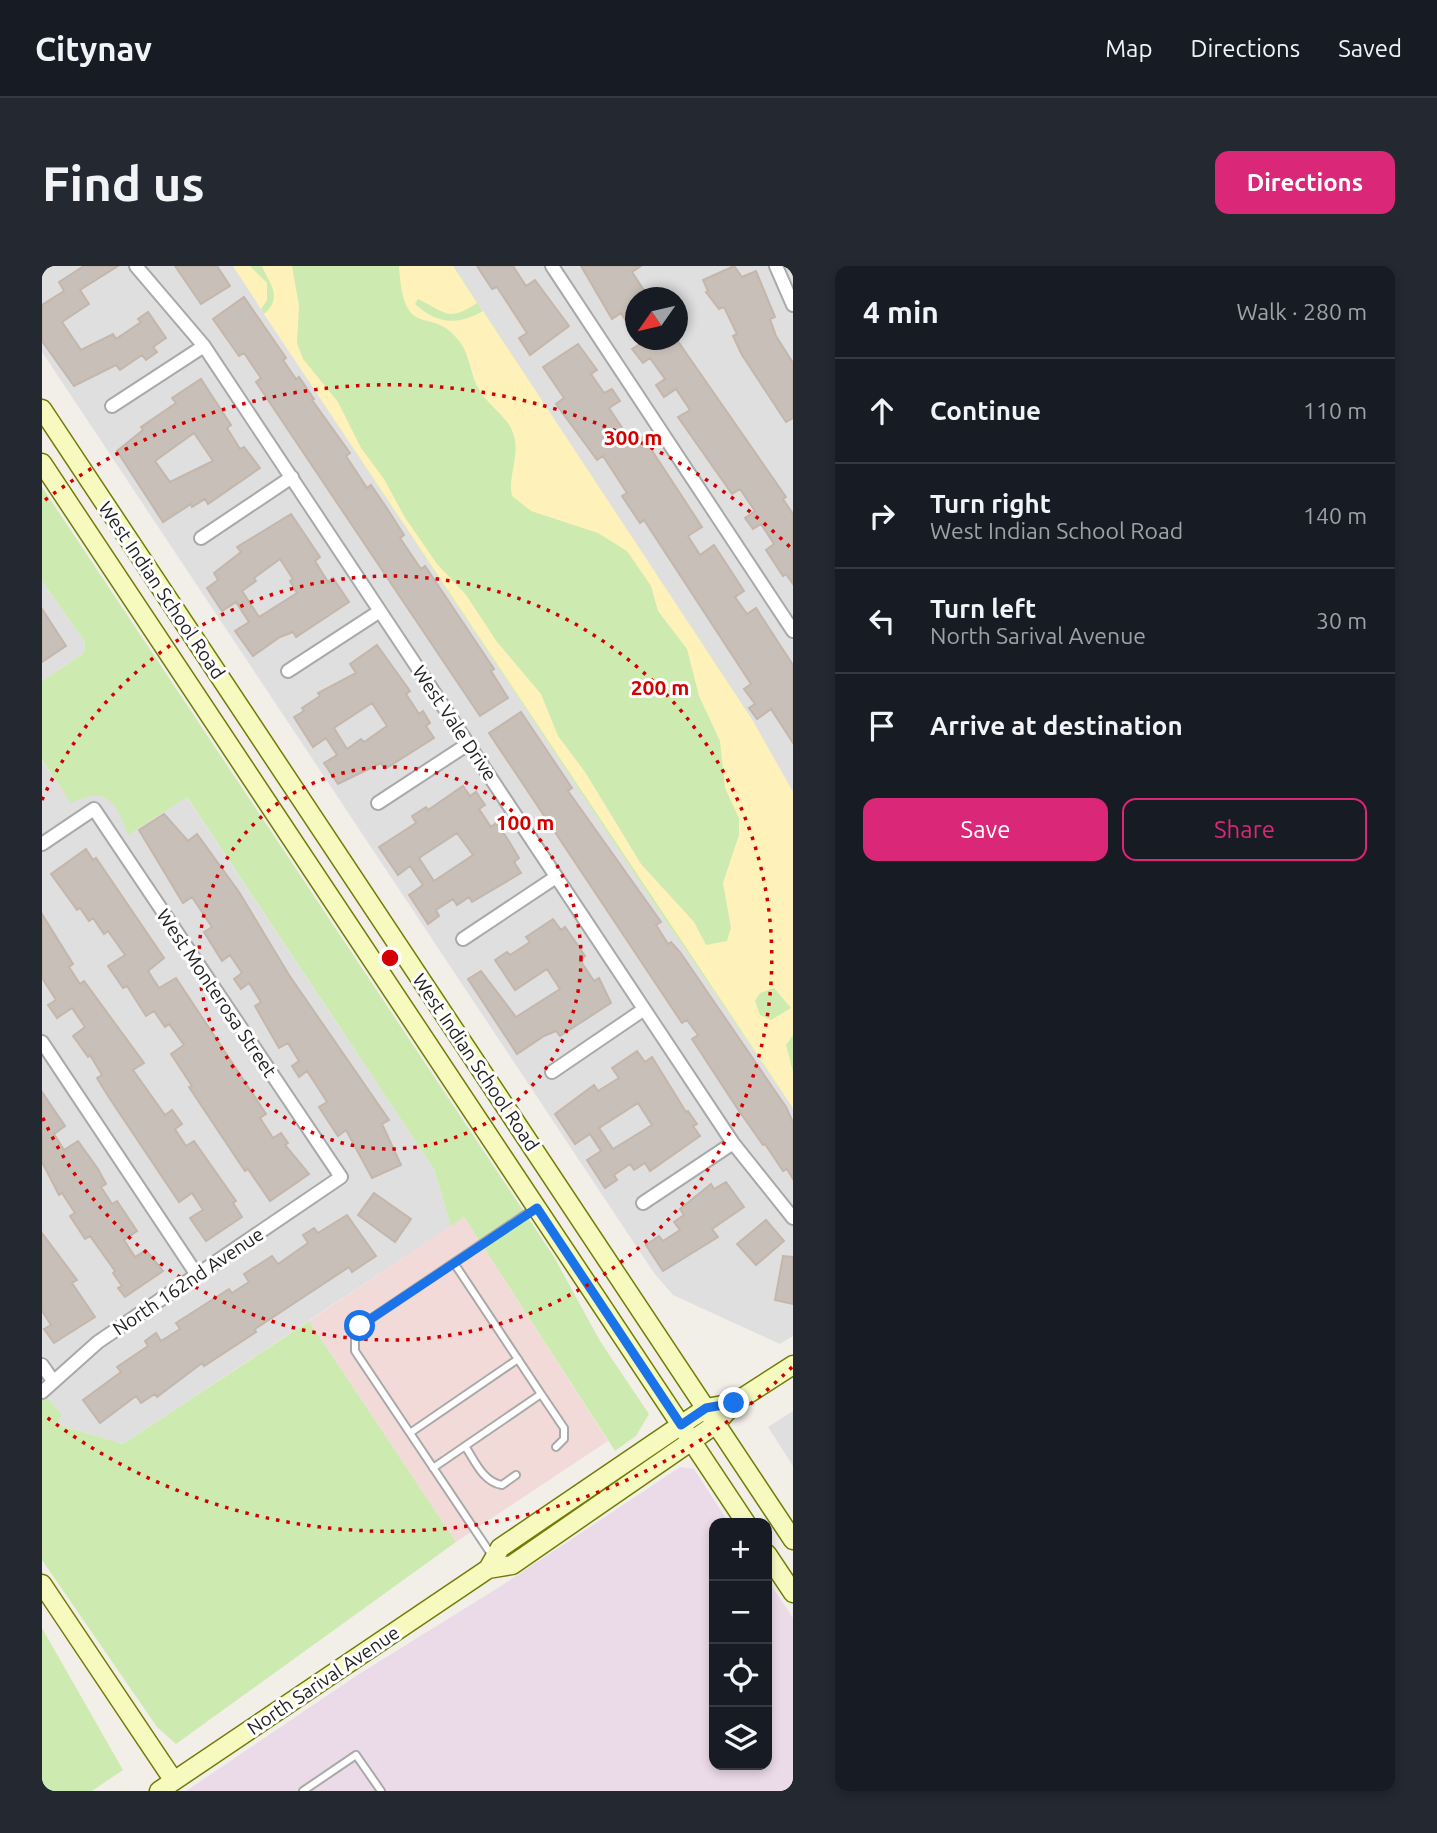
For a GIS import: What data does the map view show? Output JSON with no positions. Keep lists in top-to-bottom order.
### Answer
{
  "streets": {
    "main road": ["West Indian School Road", "North Sarival Avenue"],
    "street": ["West Vale Drive", "West Monterosa Street", "North 162nd Avenue"]
  },
  "crossings": [
    ["West Indian School Road", "North Sarival Avenue"],
    ["West Monterosa Street", "North 162nd Avenue"]
  ],
  "north": "bottom left",
  "page": {
    "header": "Citynav",
    "nav": ["Map", "Directions", "Saved"],
    "buttons": [
      "Directions",
      ["Save", "Share"]
    ],
    "title": "Find us",
    "heading": ["4 min", "Walk · 280 m"],
    "list": [
      ["Continue", "110 m"],
      ["Turn right", "West Indian School Road", "140 m"],
      ["Turn left", "North Sarival Avenue", "30 m"],
      "Arrive at destination"
    ],
    "map_buttons": ["+", "−"]
  },
  "rings": ["300 m", "200 m", "100 m"]
}
